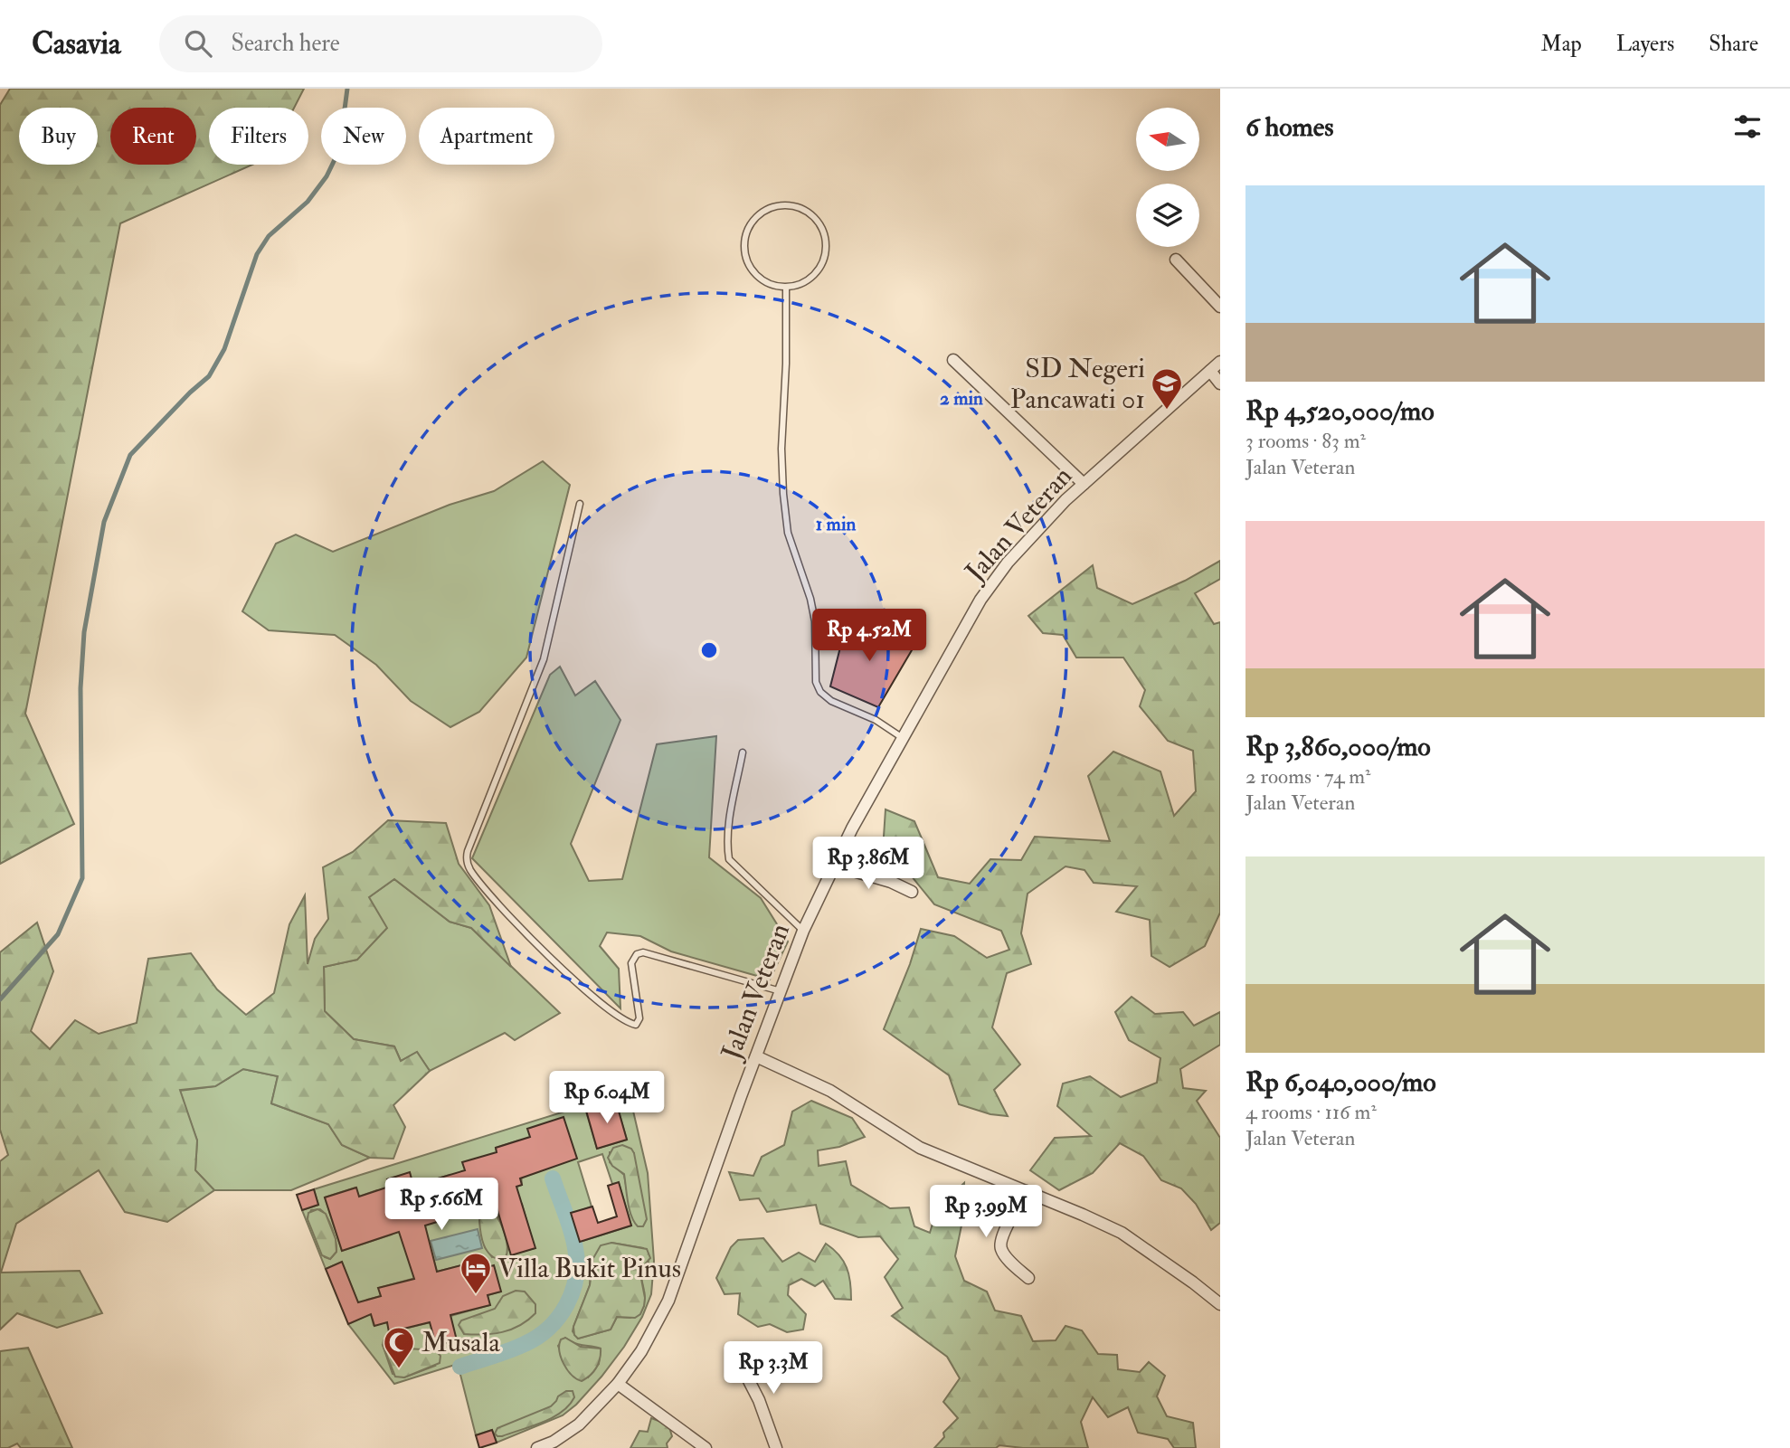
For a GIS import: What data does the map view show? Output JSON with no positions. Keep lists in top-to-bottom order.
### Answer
{
  "streets": {
    "street": ["Jalan Veteran"]
  },
  "places": {
    "school or university": ["SD Negeri Pancawati 01"],
    "hotel": ["Villa Bukit Pinus"],
    "mosque": ["Musala"]
  },
  "north": "left",
  "page": {
    "header": "Casavia",
    "search": "Search here",
    "nav": ["Map", "Layers", "Share"],
    "heading": "6 homes",
    "chip": [
      "Buy",
      "Rent",
      "Filters",
      "New",
      "Apartment"
    ],
    "list": [
      {
        "name": "Rp 4,520,000/mo",
        "note": "3 rooms · 83 m² · Jalan Veteran"
      },
      {
        "name": "Rp 3,860,000/mo",
        "note": "2 rooms · 74 m² · Jalan Veteran"
      },
      {
        "name": "Rp 6,040,000/mo",
        "note": "4 rooms · 116 m² · Jalan Veteran"
      }
    ],
    "price": [
      "Rp 4.52M",
      "Rp 3.86M",
      "Rp 6.04M",
      "Rp 5.66M",
      "Rp 3.99M",
      "Rp 3.3M"
    ]
  },
  "rings": ["2 min", "1 min"]
}
